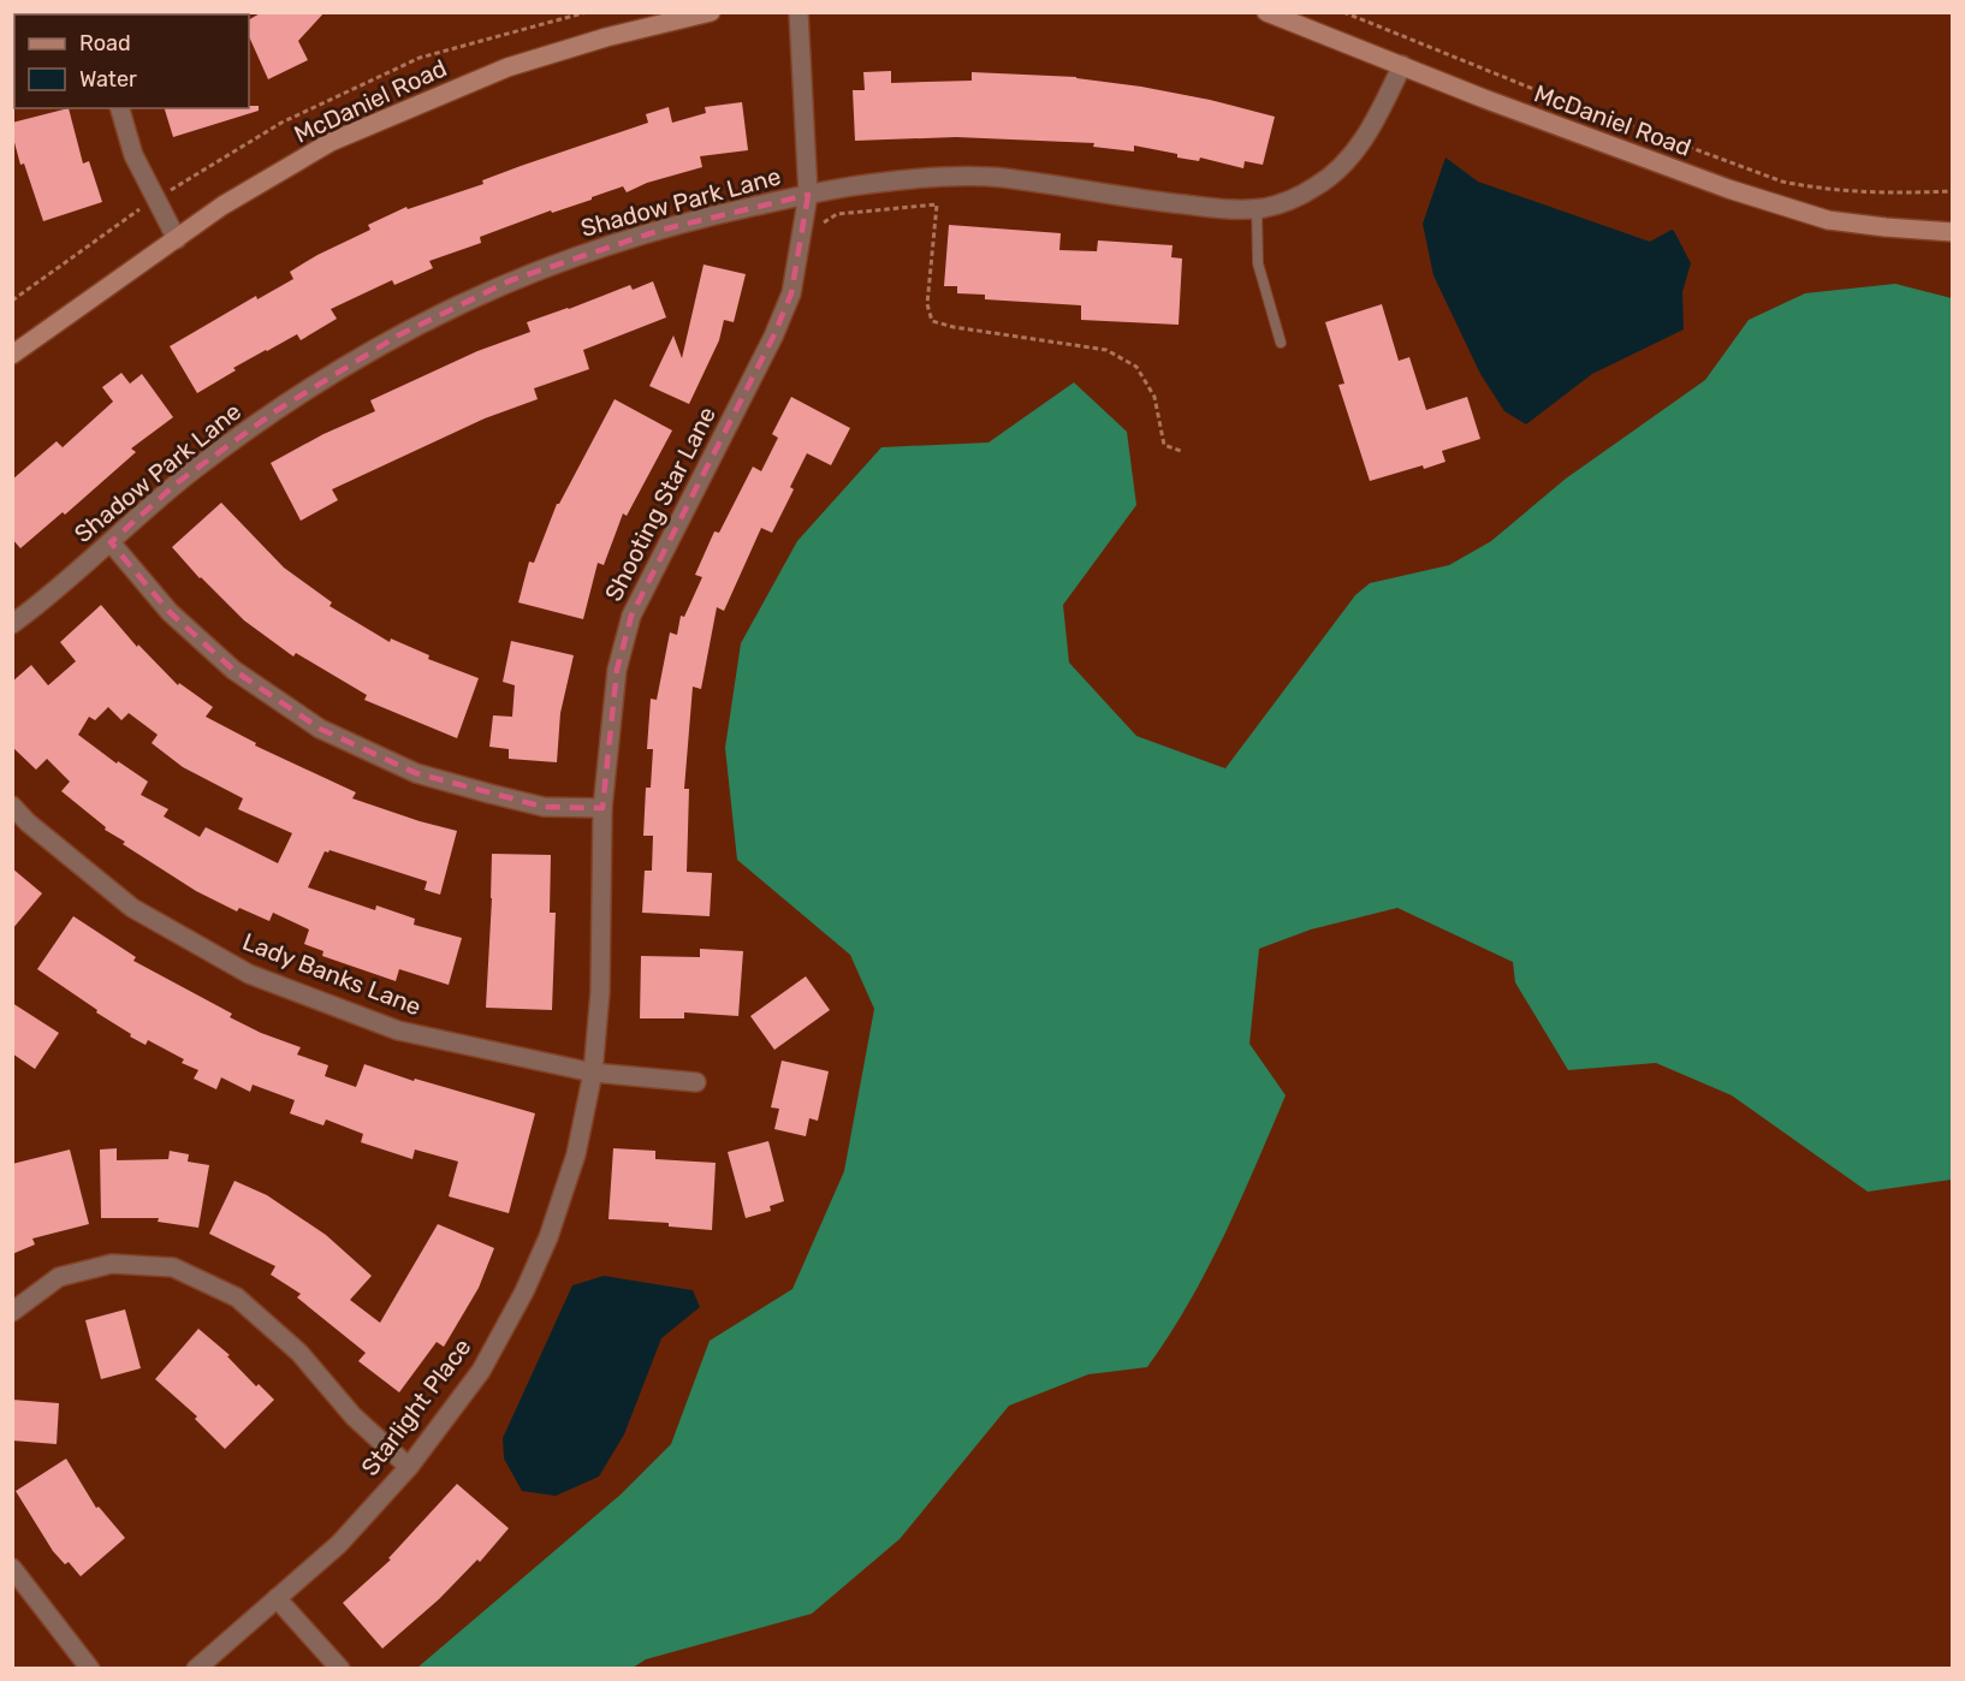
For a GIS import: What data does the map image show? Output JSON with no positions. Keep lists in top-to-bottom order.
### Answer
{
  "streets": {
    "main road": ["McDaniel Road"],
    "street": [
      "Shadow Park Lane",
      "Shooting Star Lane",
      "Lady Banks Lane",
      "Starlight Place"
    ]
  },
  "crossings": [
    ["McDaniel Road", "Shadow Park Lane"],
    ["Shadow Park Lane", "Shooting Star Lane"],
    ["Shooting Star Lane", "Lady Banks Lane"],
    ["Shooting Star Lane", "Starlight Place"],
    ["Lady Banks Lane", "Starlight Place"]
  ],
  "legend": ["Road", "Water"]
}
